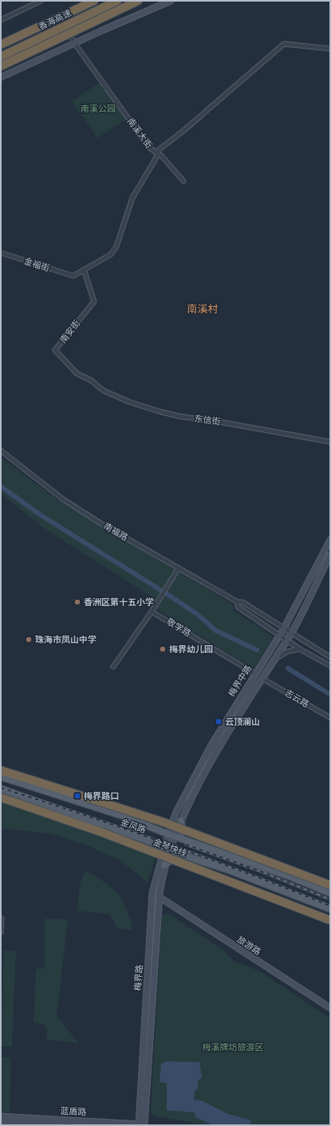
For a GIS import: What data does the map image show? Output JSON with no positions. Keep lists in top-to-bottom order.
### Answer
{
  "streets": {
    "highway": ["香海高速", "金琴快线"],
    "main road": [
      "梅界中路",
      "金凤路",
      "旅游路",
      "梅界路",
      "蓝盾路"
    ],
    "street": [
      "南溪大街",
      "金福街",
      "南安街",
      "东信街",
      "南福路",
      "敬学路",
      "志云路"
    ]
  },
  "crossings": [
    ["金福街", "南安街"],
    ["南安街", "东信街"],
    ["敬学路", "梅界中路"],
    ["梅界中路", "志云路"],
    ["梅界中路", "金凤路"],
    ["梅界中路", "旅游路"],
    ["梅界中路", "梅界路"],
    ["梅界中路", "蓝盾路"],
    ["金凤路", "梅界路"],
    ["梅界路", "蓝盾路"]
  ],
  "districts": ["南溪村"],
  "parks": ["南溪公园", "梅溪牌坊旅游区"],
  "places": {
    "other": ["香洲区第十五小学", "珠海市凤山中学", "梅界幼儿园"],
    "transit": ["云顶澜山", "梅界路口"]
  }
}
